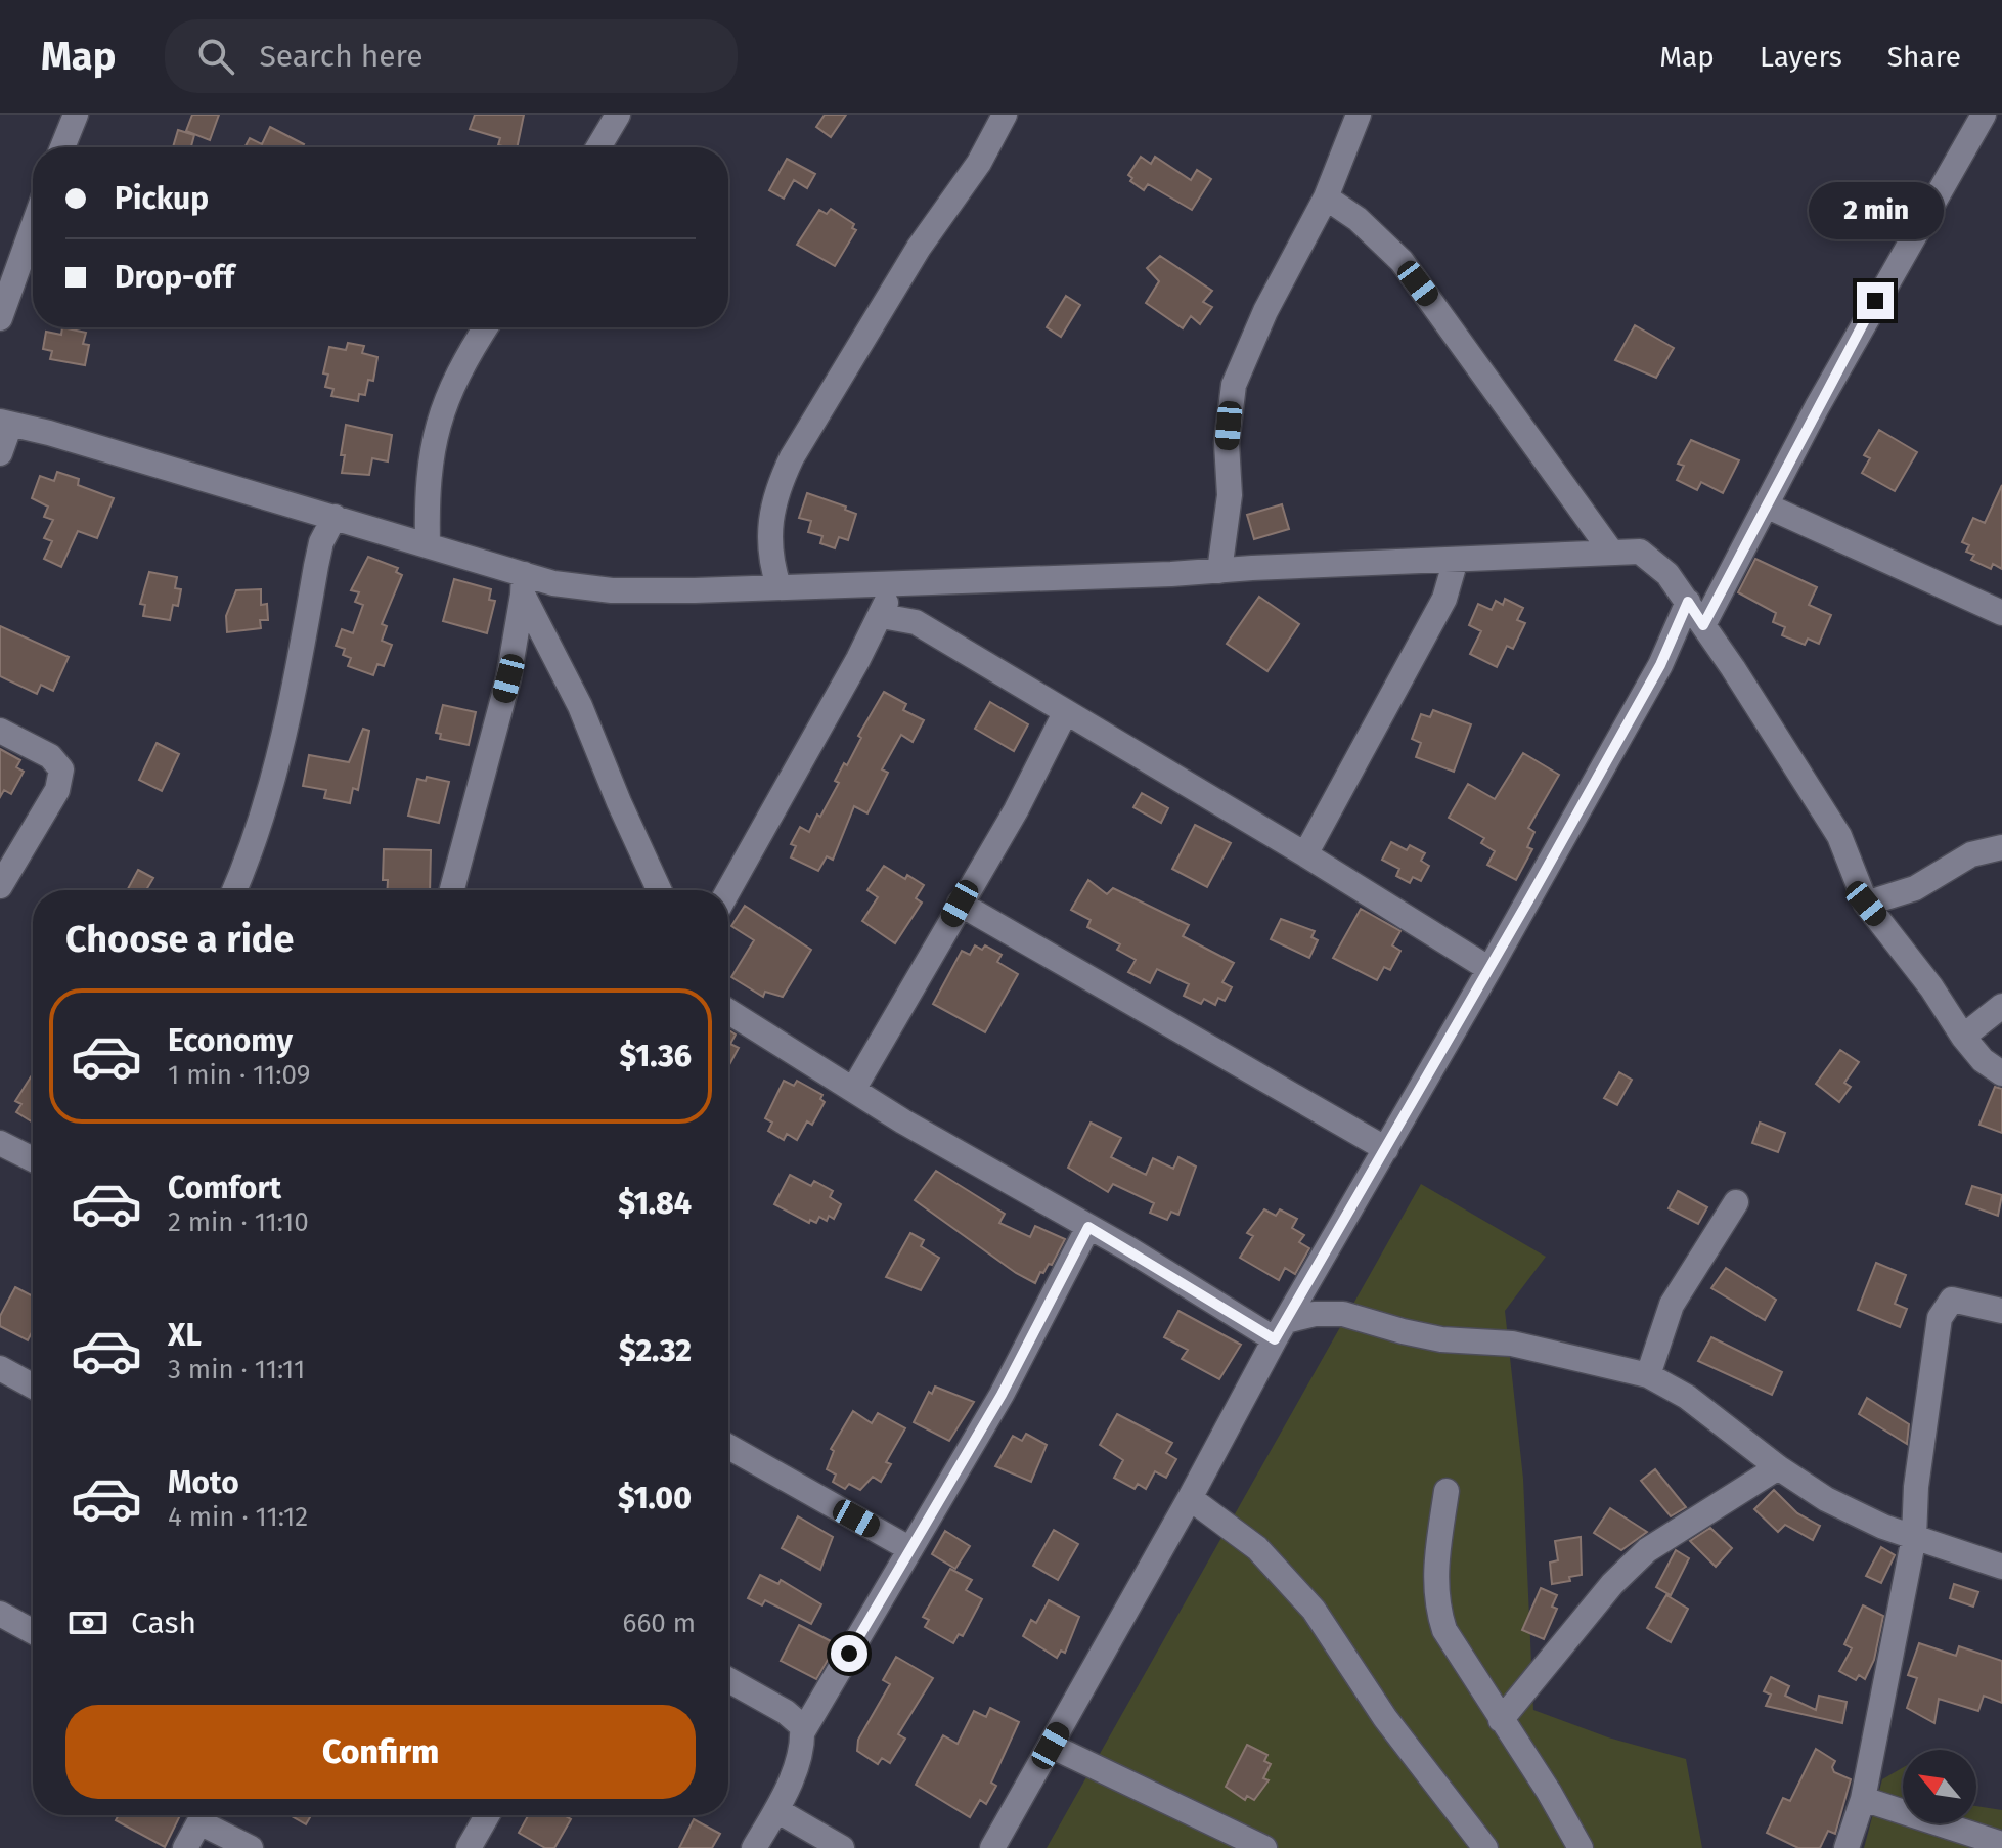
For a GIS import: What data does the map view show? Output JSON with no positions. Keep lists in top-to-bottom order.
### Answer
{
  "north": "top left",
  "page": {
    "header": "Map",
    "search": "Search here",
    "nav": ["Map", "Layers", "Share"],
    "banner": ["Pickup", "Drop-off"],
    "bubble": "2 min",
    "heading": "Choose a ride",
    "list": [
      {
        "name": "Economy",
        "note": "1 min · 11:09",
        "value": "$1.36"
      },
      {
        "name": "Comfort",
        "note": "2 min · 11:10",
        "value": "$1.84"
      },
      {
        "name": "XL",
        "note": "3 min · 11:11",
        "value": "$2.32"
      },
      {
        "name": "Moto",
        "note": "4 min · 11:12",
        "value": "$1.00"
      }
    ],
    "pay": ["Cash", "660 m"],
    "buttons": "Confirm"
  }
}
